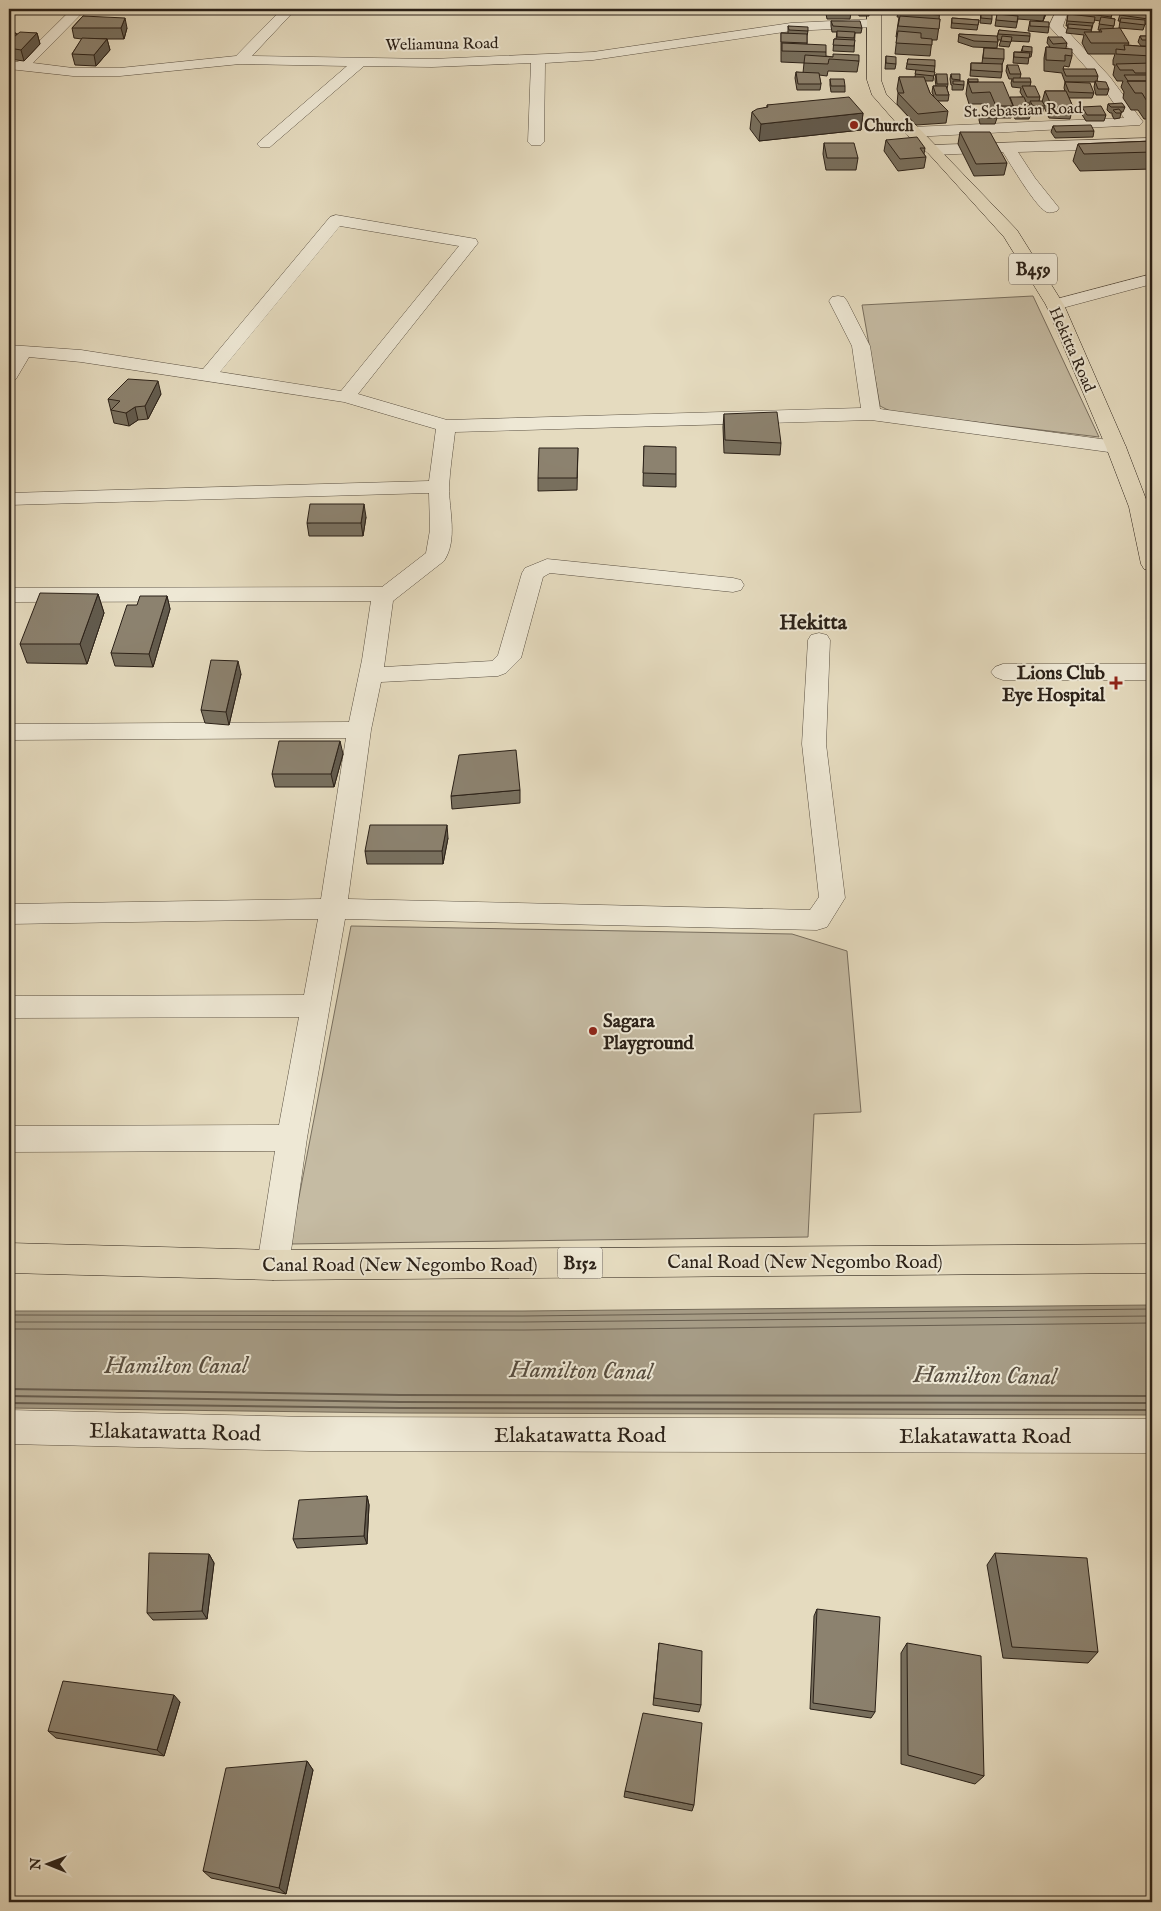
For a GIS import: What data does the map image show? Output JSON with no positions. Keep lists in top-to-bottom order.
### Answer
{
  "streets": {
    "main road": [
      "B459",
      "Hekitta Road",
      "Canal Road (New Negombo Road)",
      "B152"
    ],
    "street": ["Weliamuna Road", "St.Sebastian Road", "Elakatawatta Road"]
  },
  "crossings": [
    ["Weliamuna Road", "Hekitta Road"],
    ["St.Sebastian Road", "Hekitta Road"]
  ],
  "districts": ["Hekitta"],
  "water": ["Hamilton Canal"],
  "places": {
    "other": ["Church", "Sagara Playground"],
    "health": ["Lions Club Eye Hospital"]
  },
  "north": "left"
}
